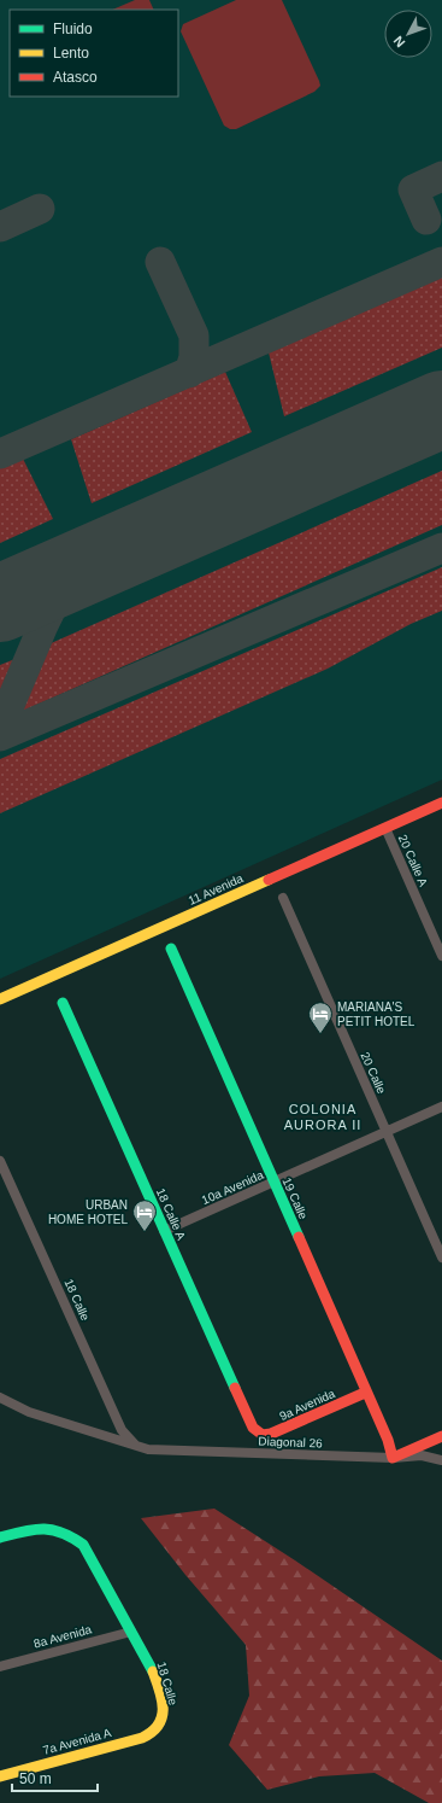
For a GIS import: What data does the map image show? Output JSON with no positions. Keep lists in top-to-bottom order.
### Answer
{
  "streets": {
    "street": [
      "20 Calle A",
      "11 Avenida",
      "20 Calle",
      "10a Avenida",
      "19 Calle",
      "18 Calle A",
      "18 Calle",
      "9a Avenida",
      "Diagonal 26",
      "8a Avenida",
      "7a Avenida A"
    ]
  },
  "crossings": [
    ["20 Calle A", "11 Avenida"],
    ["20 Calle", "10a Avenida"],
    ["10a Avenida", "19 Calle"],
    ["10a Avenida", "18 Calle A"],
    ["19 Calle", "9a Avenida"],
    ["19 Calle", "Diagonal 26"],
    ["18 Calle A", "9a Avenida"],
    ["18 Calle", "Diagonal 26"],
    ["18 Calle", "8a Avenida"],
    ["18 Calle", "7a Avenida A"]
  ],
  "districts": ["COLONIA AURORA II"],
  "places": {
    "hotel": ["MARIANA'S PETIT HOTEL", "URBAN HOME HOTEL"]
  },
  "legend": ["Fluido", "Lento", "Atasco"],
  "scale_bar": "50 m",
  "north": "bottom left"
}
